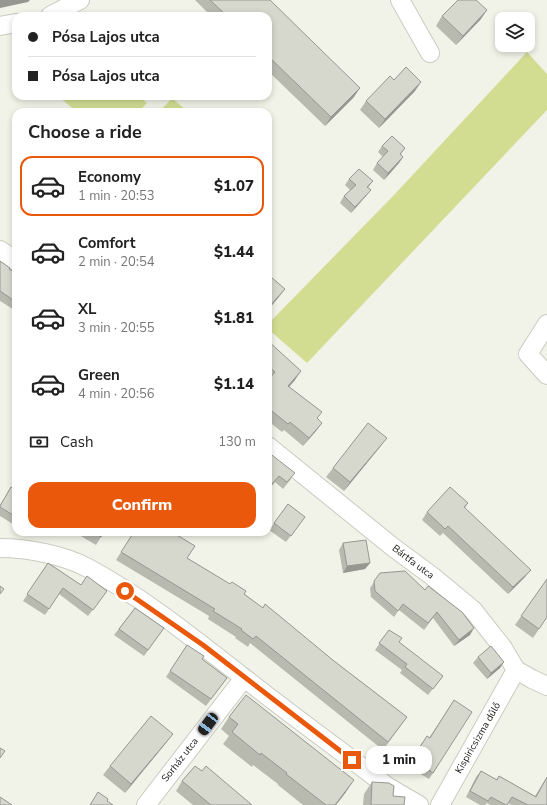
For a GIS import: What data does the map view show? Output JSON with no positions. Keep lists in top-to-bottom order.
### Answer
{
  "streets": {
    "street": ["Bártfa utca", "Kispiricsizma dűlő", "Sorház utca"]
  },
  "crossings": [
    ["Bártfa utca", "Kispiricsizma dűlő"]
  ],
  "page": {
    "banner": ["Pósa Lajos utca", "Pósa Lajos utca"],
    "heading": "Choose a ride",
    "list": [
      {
        "name": "Economy",
        "note": "1 min · 20:53",
        "value": "$1.07"
      },
      {
        "name": "Comfort",
        "note": "2 min · 20:54",
        "value": "$1.44"
      },
      {
        "name": "XL",
        "note": "3 min · 20:55",
        "value": "$1.81"
      },
      {
        "name": "Green",
        "note": "4 min · 20:56",
        "value": "$1.14"
      }
    ],
    "pay": ["Cash", "130 m"],
    "buttons": "Confirm",
    "bubble": "1 min"
  }
}
